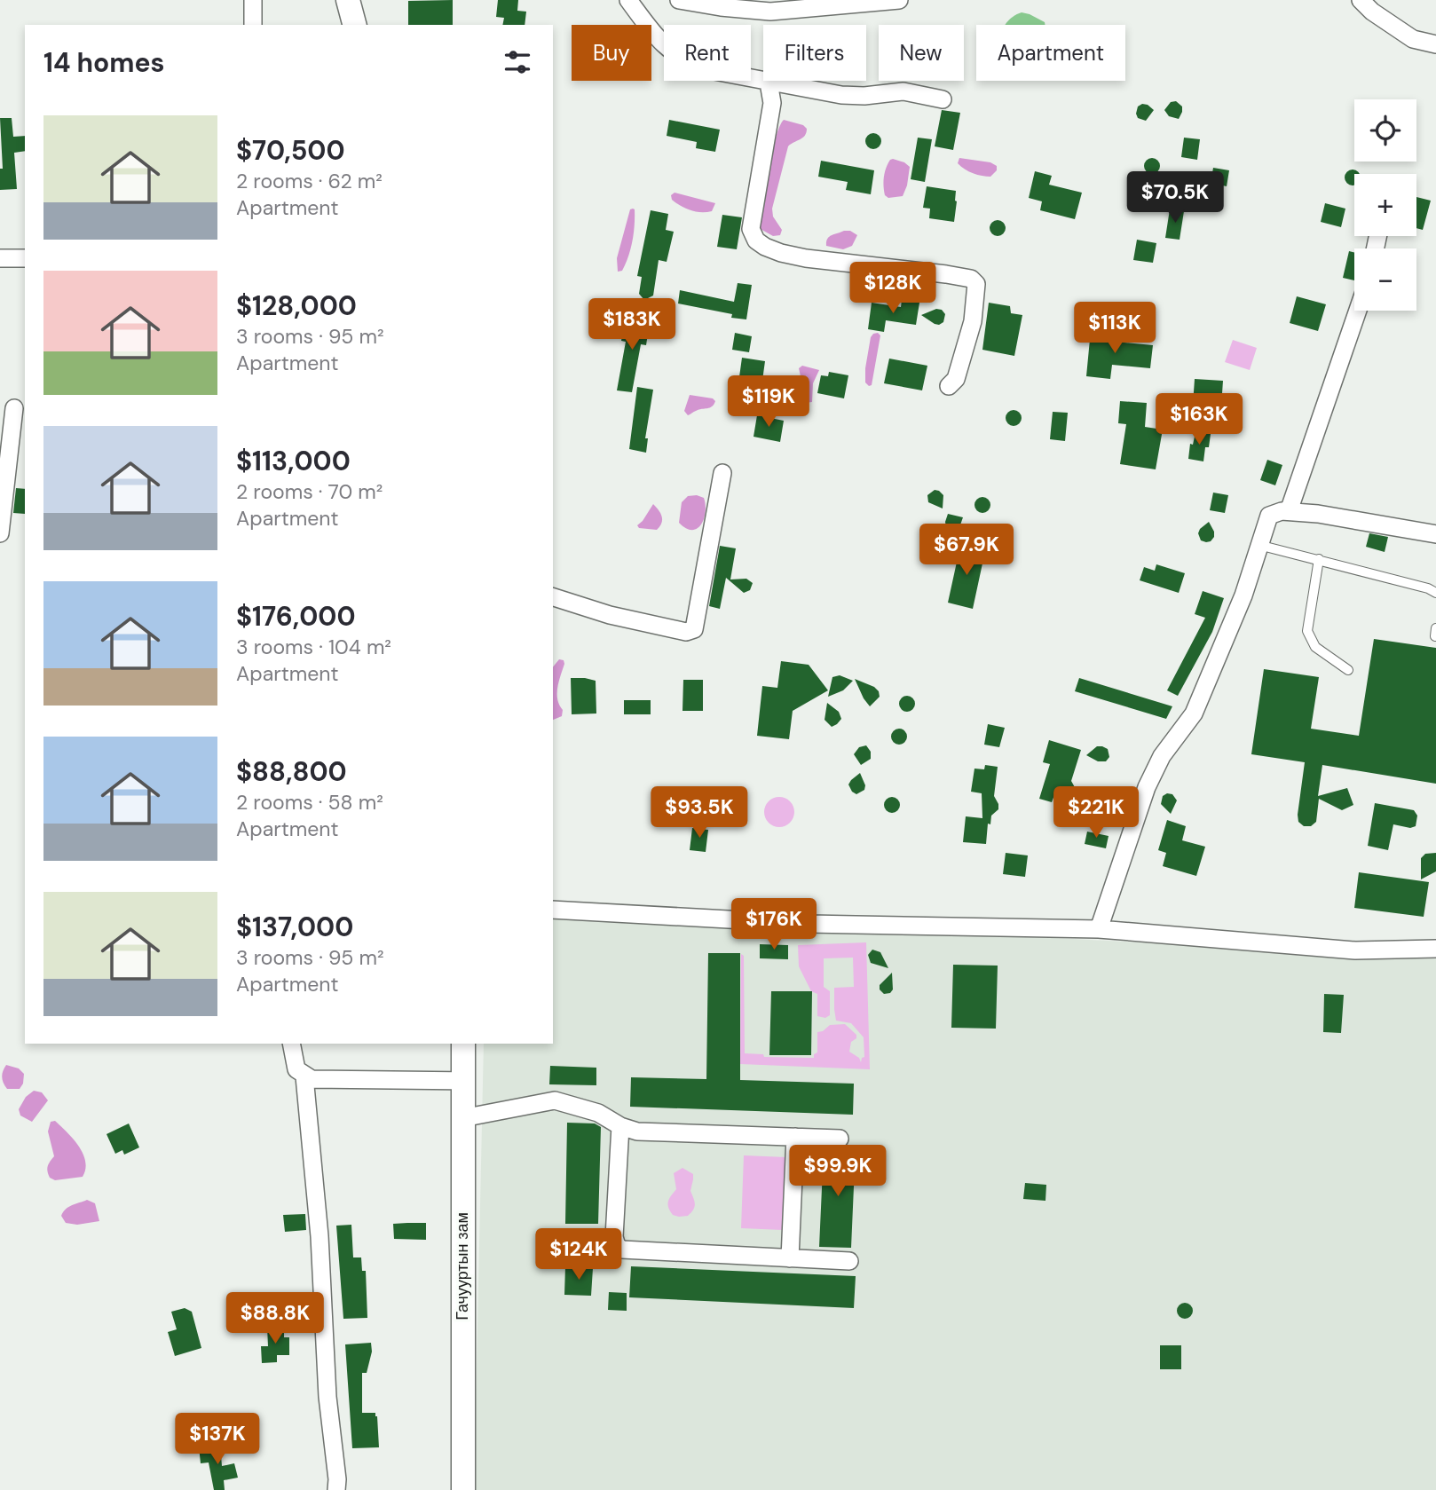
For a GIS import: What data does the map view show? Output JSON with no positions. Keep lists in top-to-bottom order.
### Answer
{
  "streets": {
    "main road": ["Гачууртын зам"]
  },
  "page": {
    "chip": [
      "Buy",
      "Rent",
      "Filters",
      "New",
      "Apartment"
    ],
    "heading": "14 homes",
    "map_buttons": ["+", "−"],
    "list": [
      {
        "name": "$70,500",
        "note": "2 rooms · 62 m² · Apartment"
      },
      {
        "name": "$128,000",
        "note": "3 rooms · 95 m² · Apartment"
      },
      {
        "name": "$113,000",
        "note": "2 rooms · 70 m² · Apartment"
      },
      {
        "name": "$176,000",
        "note": "3 rooms · 104 m² · Apartment"
      },
      {
        "name": "$88,800",
        "note": "2 rooms · 58 m² · Apartment"
      },
      {
        "name": "$137,000",
        "note": "3 rooms · 95 m² · Apartment"
      }
    ],
    "price": [
      "$70.5K",
      "$128K",
      "$183K",
      "$113K",
      "$119K",
      "$163K",
      "$67.9K",
      "$93.5K",
      "$221K",
      "$176K",
      "$99.9K",
      "$124K",
      "$88.8K",
      "$137K"
    ]
  }
}
